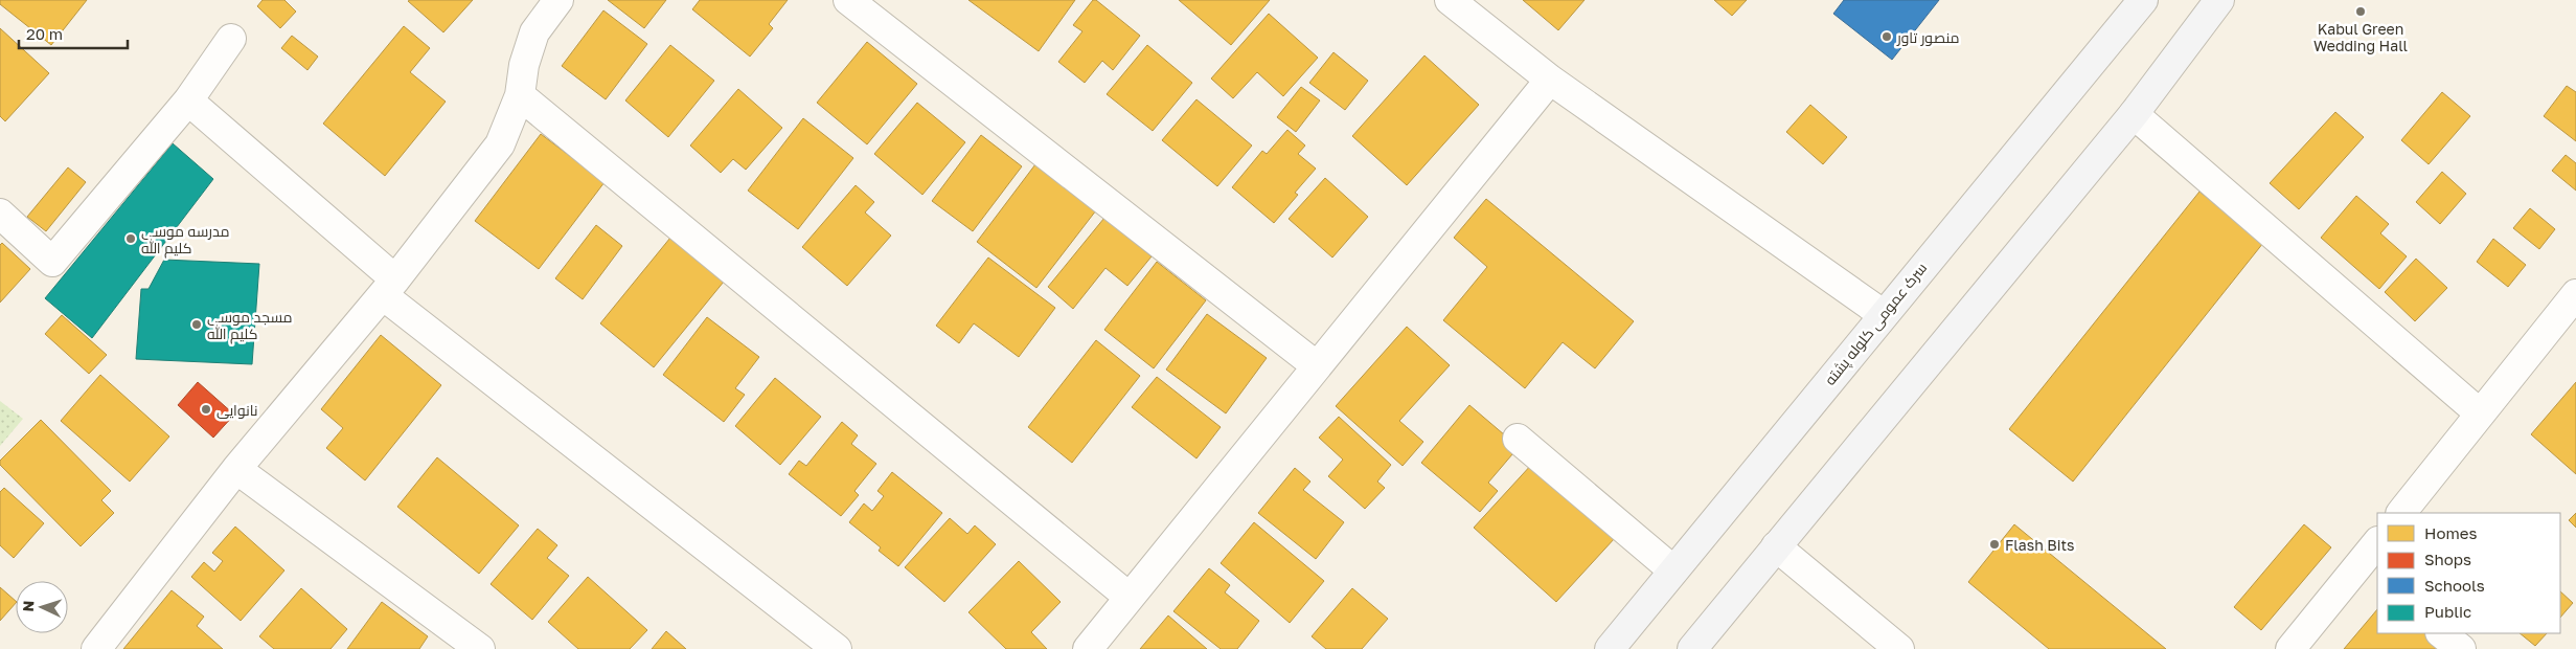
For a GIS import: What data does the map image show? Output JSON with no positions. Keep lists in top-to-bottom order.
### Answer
{
  "streets": {
    "main road": ["سرک عمومی کلوله پشته"]
  },
  "places": [
    "Kabul Green Wedding Hall",
    "منصور تاور",
    "مدرسه موسی کلیم الله",
    "مسجد موسی کلیم الله",
    "نانوایی",
    "Flash Bits"
  ],
  "legend": [
    "Homes",
    "Shops",
    "Schools",
    "Public"
  ],
  "scale_bar": "20 m",
  "north": "left"
}
